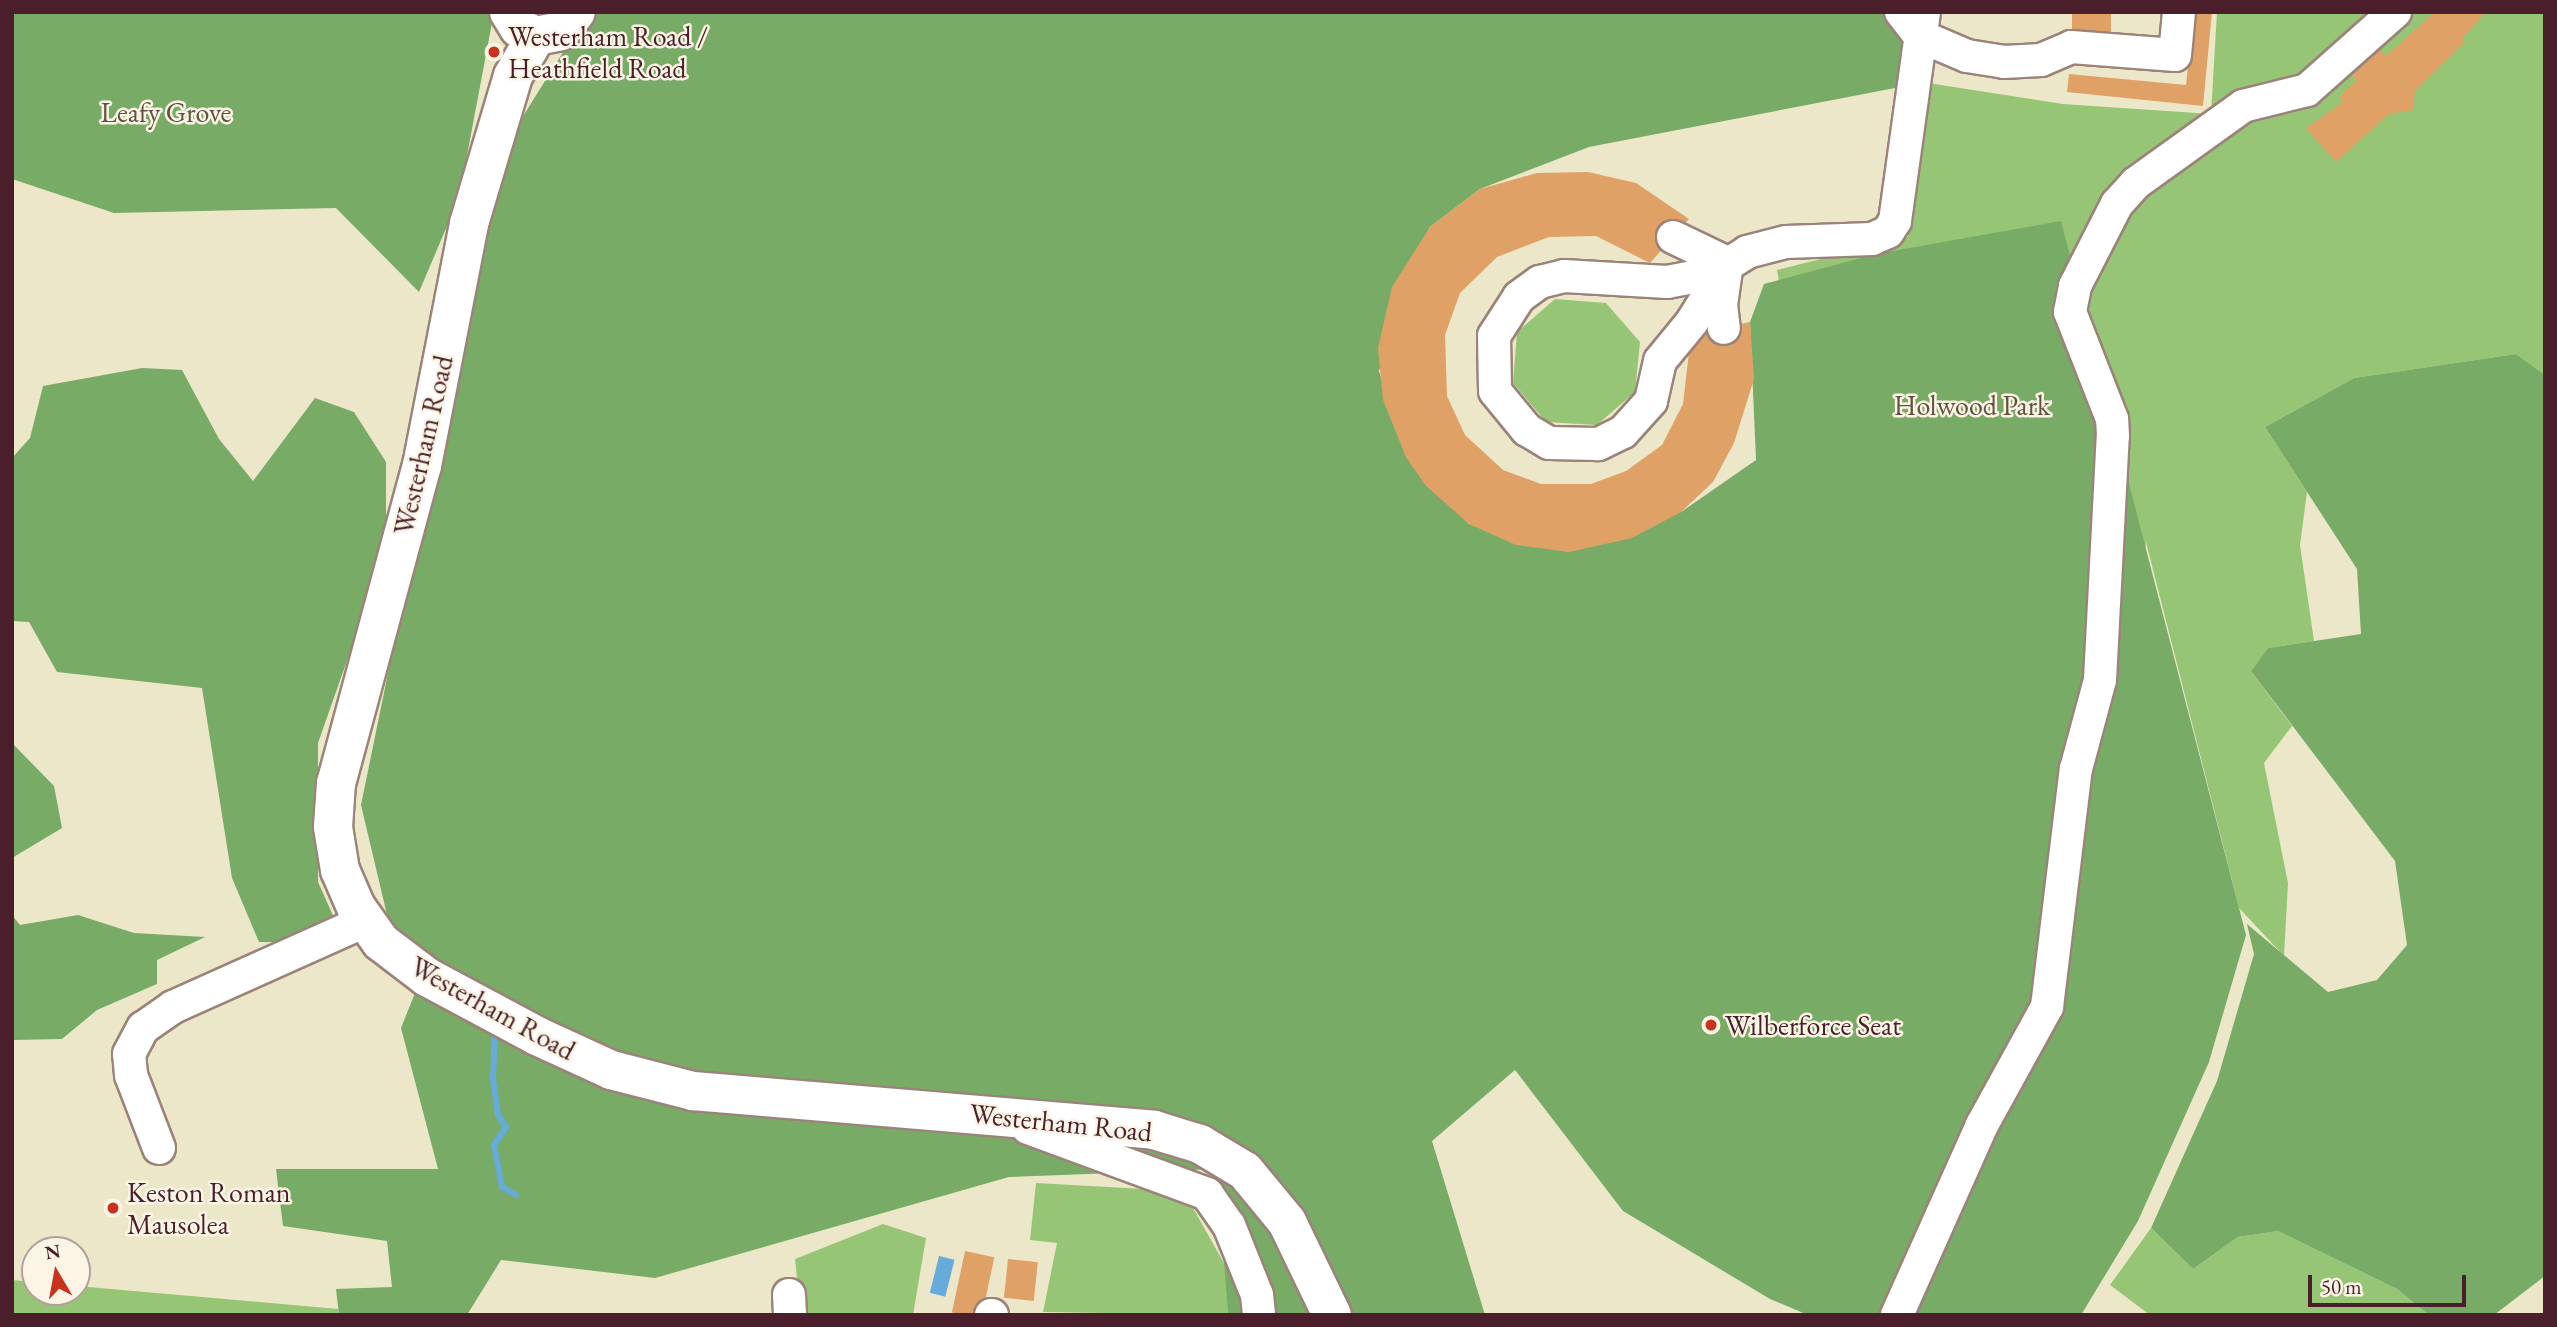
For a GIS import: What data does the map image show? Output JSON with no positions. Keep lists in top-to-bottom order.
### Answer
{
  "streets": {
    "main road": ["Westerham Road"]
  },
  "parks": ["Leafy Grove", "Holwood Park"],
  "places": ["Westerham Road / Heathfield Road", "Wilberforce Seat", "Keston Roman Mausolea"],
  "scale_bar": "50 m",
  "north": "top"
}
